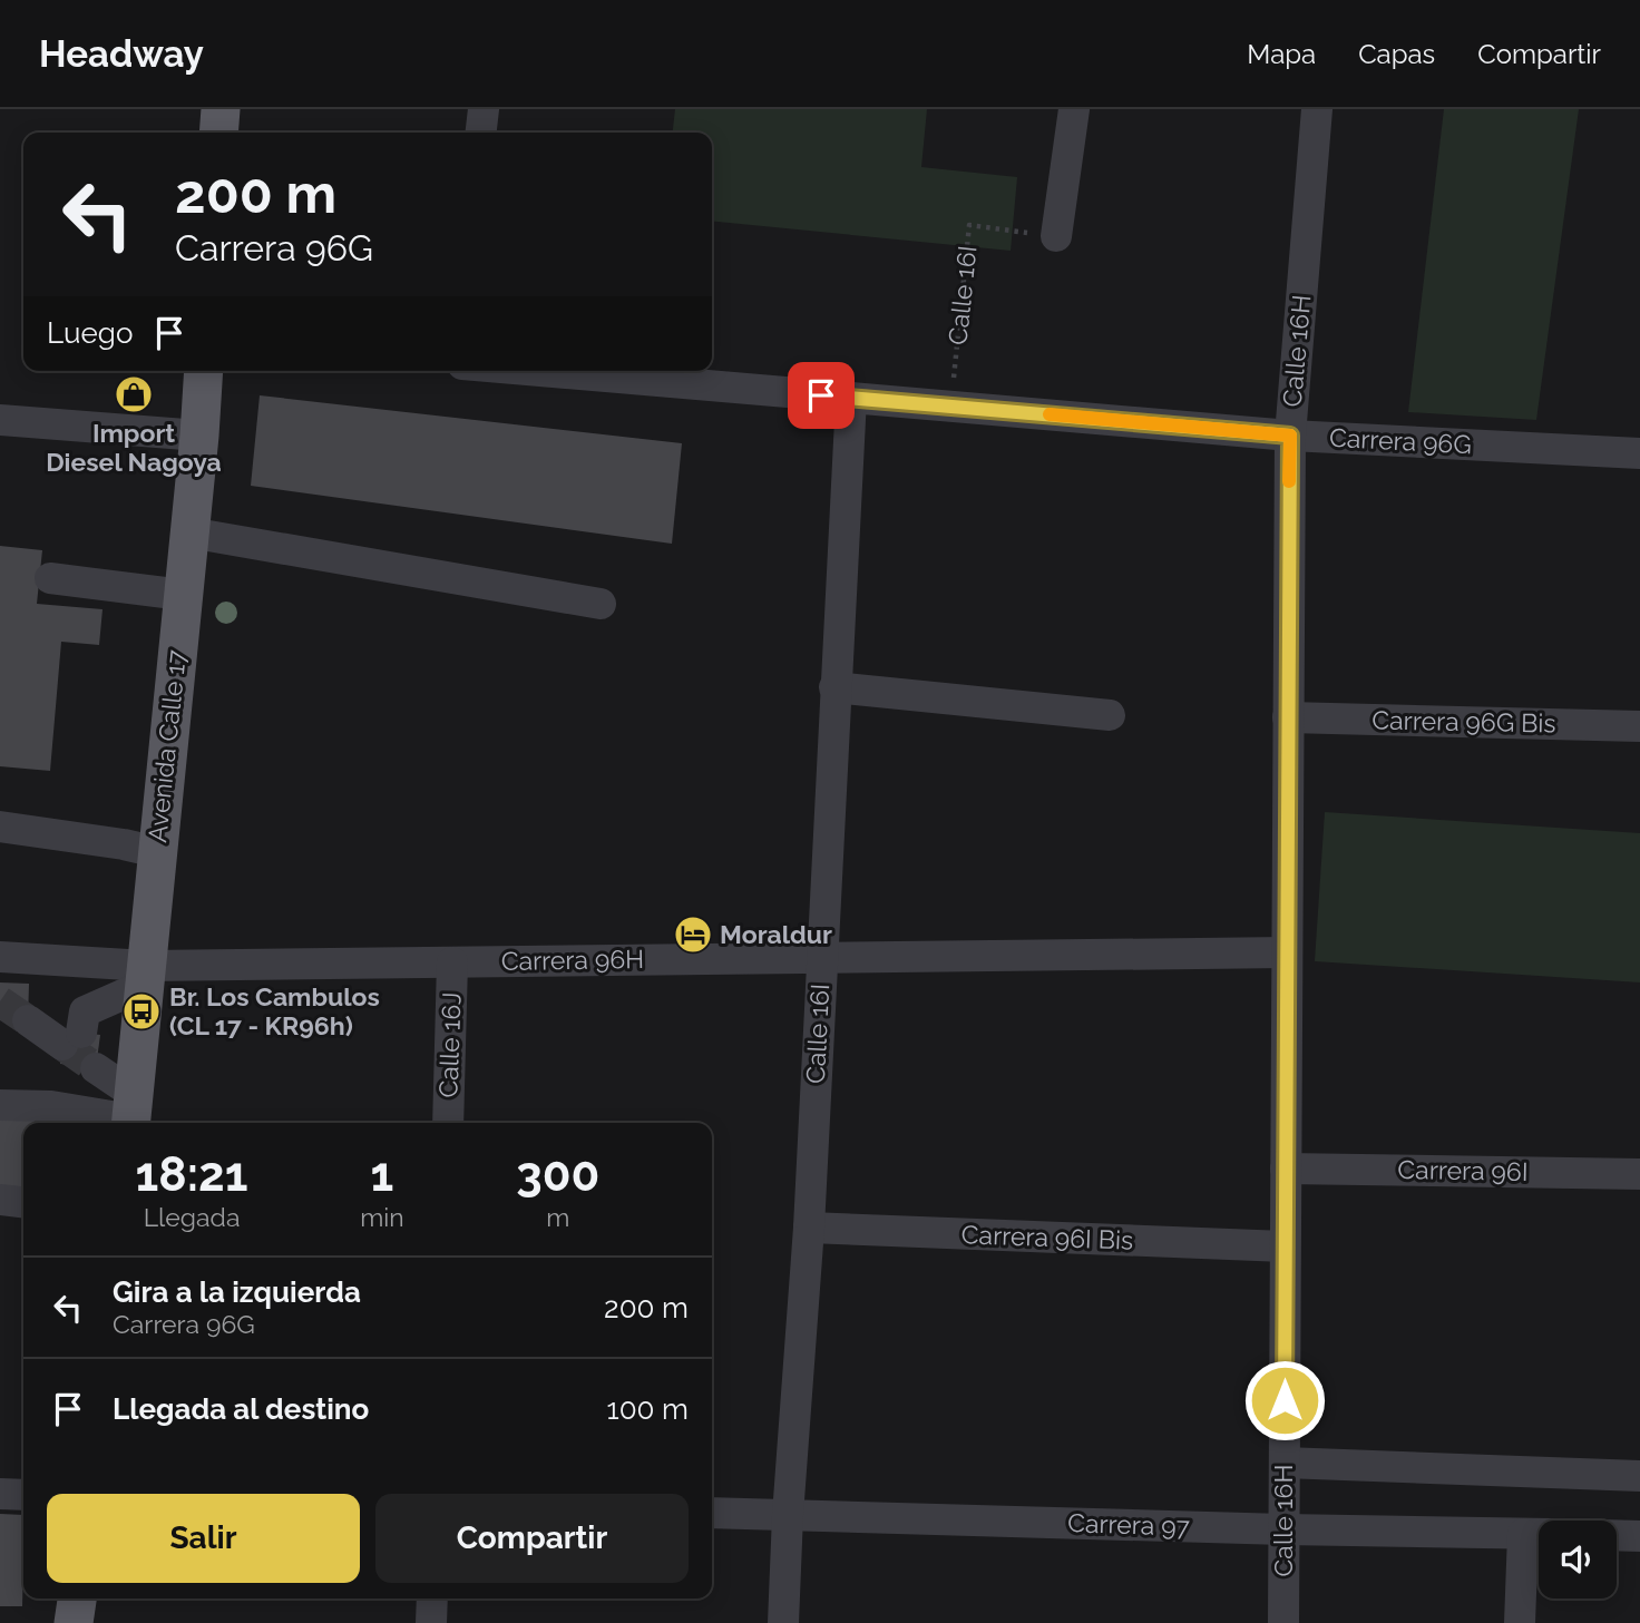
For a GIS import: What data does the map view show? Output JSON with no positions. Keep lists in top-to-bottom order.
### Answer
{
  "streets": {
    "main road": ["Avenida Calle 17"],
    "street": [
      "Calle 16I",
      "Calle 16H",
      "Carrera 96G",
      "Carrera 96G Bis",
      "Carrera 96H",
      "Calle 16J",
      "Carrera 96I",
      "Carrera 96I Bis",
      "Carrera 97"
    ]
  },
  "crossings": [
    ["Calle 16I", "Carrera 96G"],
    ["Calle 16I", "Carrera 96H"],
    ["Calle 16I", "Carrera 96I Bis"],
    ["Calle 16I", "Carrera 97"],
    ["Calle 16H", "Carrera 96G"],
    ["Calle 16H", "Carrera 96G Bis"],
    ["Calle 16H", "Carrera 96H"],
    ["Calle 16H", "Carrera 96I"],
    ["Calle 16H", "Carrera 96I Bis"],
    ["Calle 16H", "Carrera 97"],
    ["Avenida Calle 17", "Carrera 96H"],
    ["Carrera 96H", "Calle 16J"]
  ],
  "places": {
    "shop": ["Import Diesel Nagoya"],
    "hotel": ["Moraldur"],
    "bus stop": ["Br. Los Cambulos (CL 17 - KR96h)"]
  },
  "page": {
    "header": "Headway",
    "nav": ["Mapa", "Capas", "Compartir"],
    "turn": ["200 m", "Carrera 96G"],
    "then": "Luego",
    "eta": [
      "18:21",
      "Llegada",
      "1",
      "min",
      "300",
      "m"
    ],
    "list": [
      {
        "name": "Gira a la izquierda",
        "note": "Carrera 96G",
        "value": "200 m"
      },
      {
        "name": "Llegada al destino",
        "value": "100 m"
      }
    ],
    "buttons": ["Salir", "Compartir"]
  }
}
